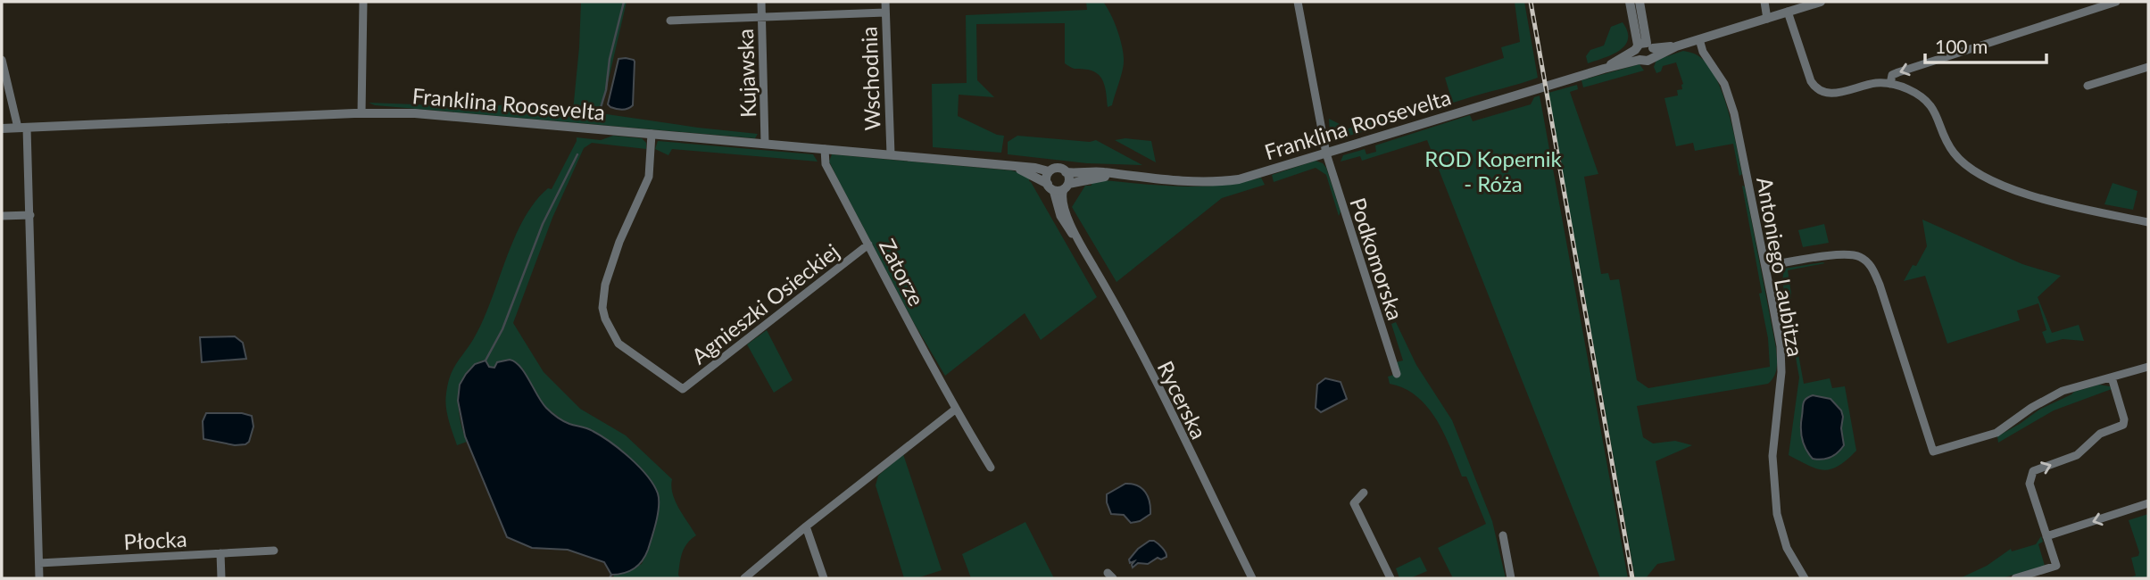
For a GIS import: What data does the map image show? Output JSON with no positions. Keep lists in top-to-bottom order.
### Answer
{
  "streets": {
    "street": [
      "Kujawska",
      "Wschodnia",
      "Franklina Roosevelta",
      "Podkomorska",
      "Antoniego Laubitza",
      "Zatorze",
      "Agnieszki Osieckiej",
      "Rycerska",
      "Płocka"
    ]
  },
  "crossings": [
    ["Kujawska", "Franklina Roosevelta"],
    ["Wschodnia", "Franklina Roosevelta"],
    ["Franklina Roosevelta", "Podkomorska"],
    ["Franklina Roosevelta", "Antoniego Laubitza"],
    ["Franklina Roosevelta", "Zatorze"],
    ["Franklina Roosevelta", "Agnieszki Osieckiej"],
    ["Franklina Roosevelta", "Rycerska"],
    ["Zatorze", "Agnieszki Osieckiej"]
  ],
  "parks": ["ROD Kopernik - Róża"],
  "scale_bar": "100 m"
}
